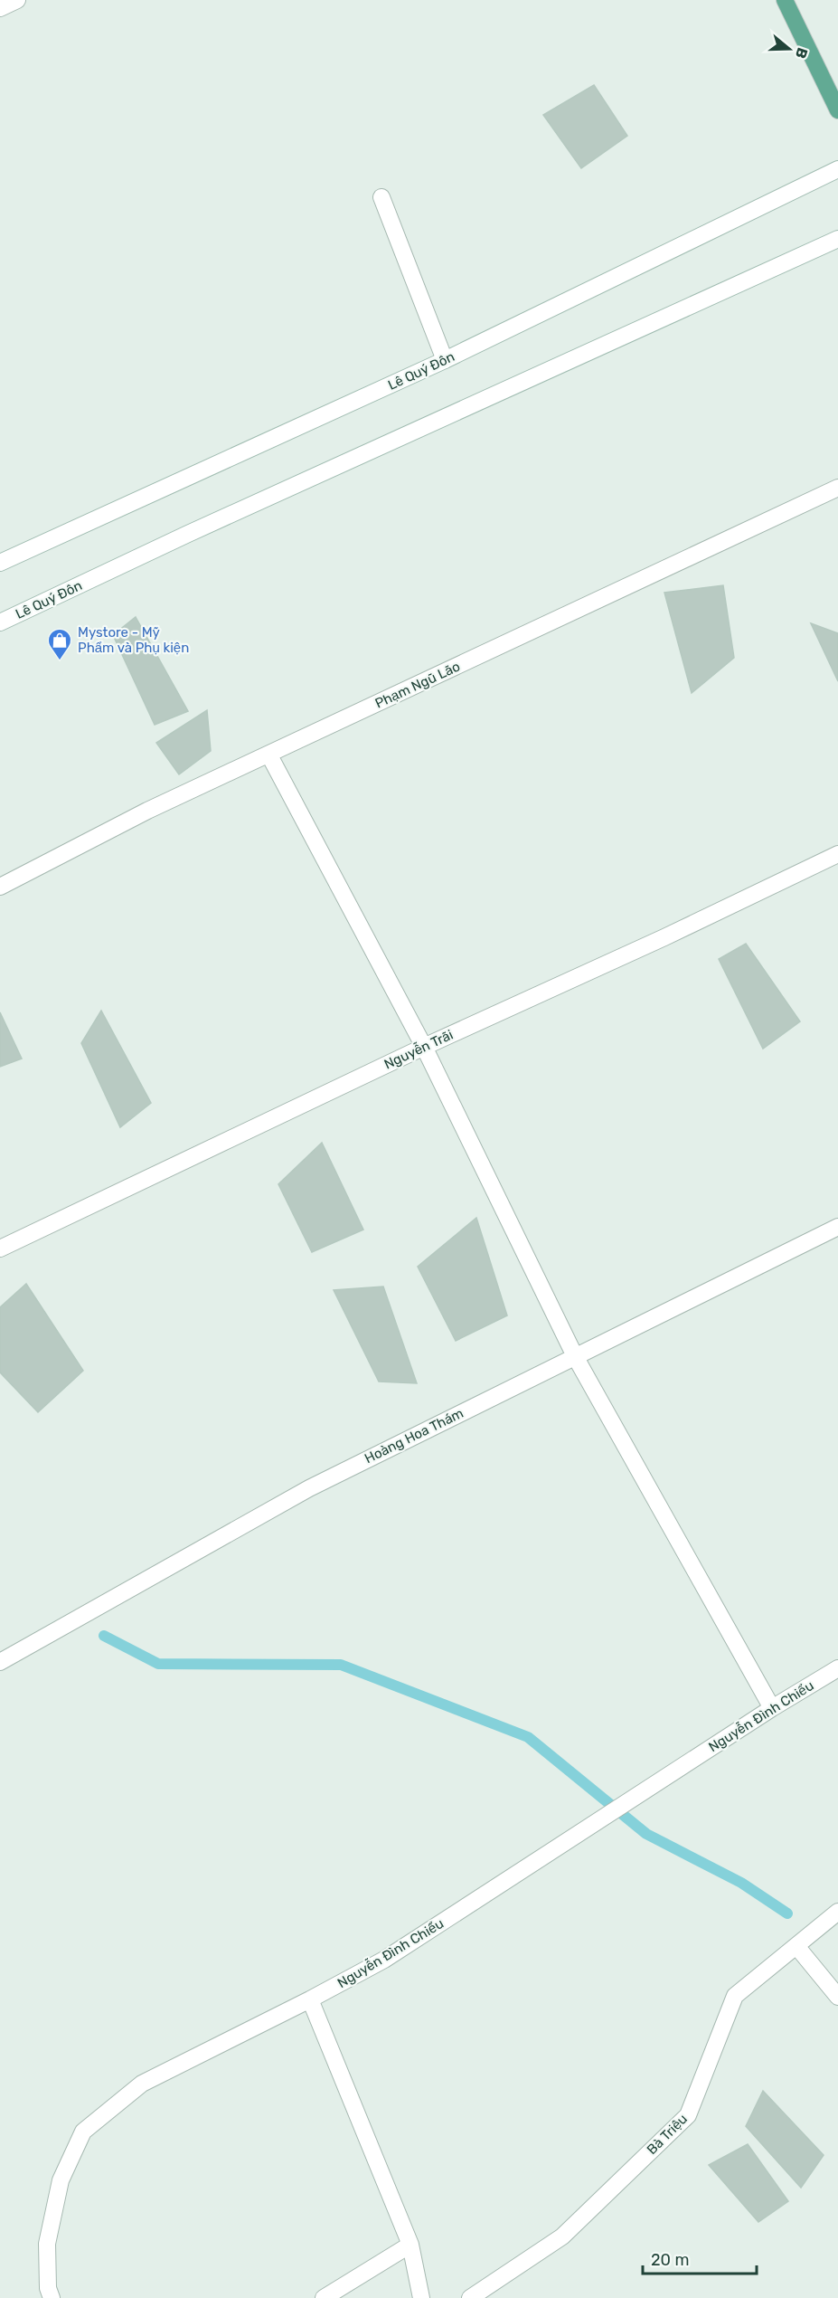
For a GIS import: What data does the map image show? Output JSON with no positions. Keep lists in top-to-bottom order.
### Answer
{
  "streets": {
    "street": [
      "Lê Quý Đôn",
      "Phạm Ngũ Lão",
      "Nguyễn Trãi",
      "Hoàng Hoa Thám",
      "Nguyễn Đình Chiểu",
      "Bà Triệu"
    ]
  },
  "places": {
    "shop": ["Mystore - Mỹ Phẩm và Phụ kiện"]
  },
  "scale_bar": "20 m",
  "north": "right"
}
